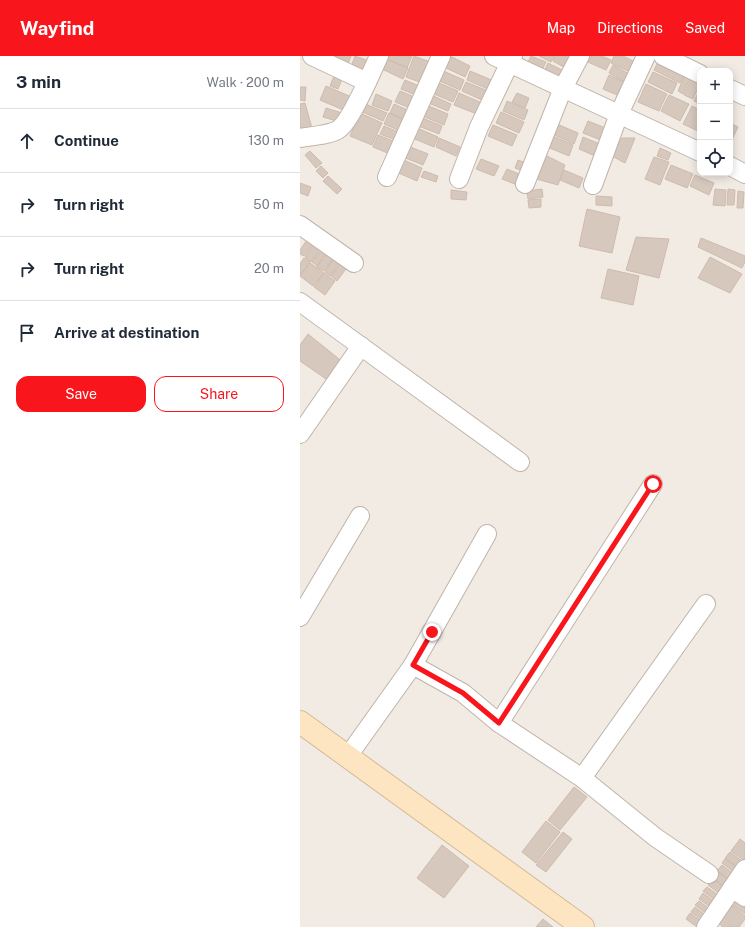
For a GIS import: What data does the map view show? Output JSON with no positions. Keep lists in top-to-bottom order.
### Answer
{
  "page": {
    "header": "Wayfind",
    "nav": ["Map", "Directions", "Saved"],
    "heading": ["3 min", "Walk · 200 m"],
    "map_buttons": ["+", "−"],
    "list": [
      ["Continue", "130 m"],
      ["Turn right", "50 m"],
      ["Turn right", "20 m"],
      "Arrive at destination"
    ],
    "buttons": ["Save", "Share"]
  }
}
